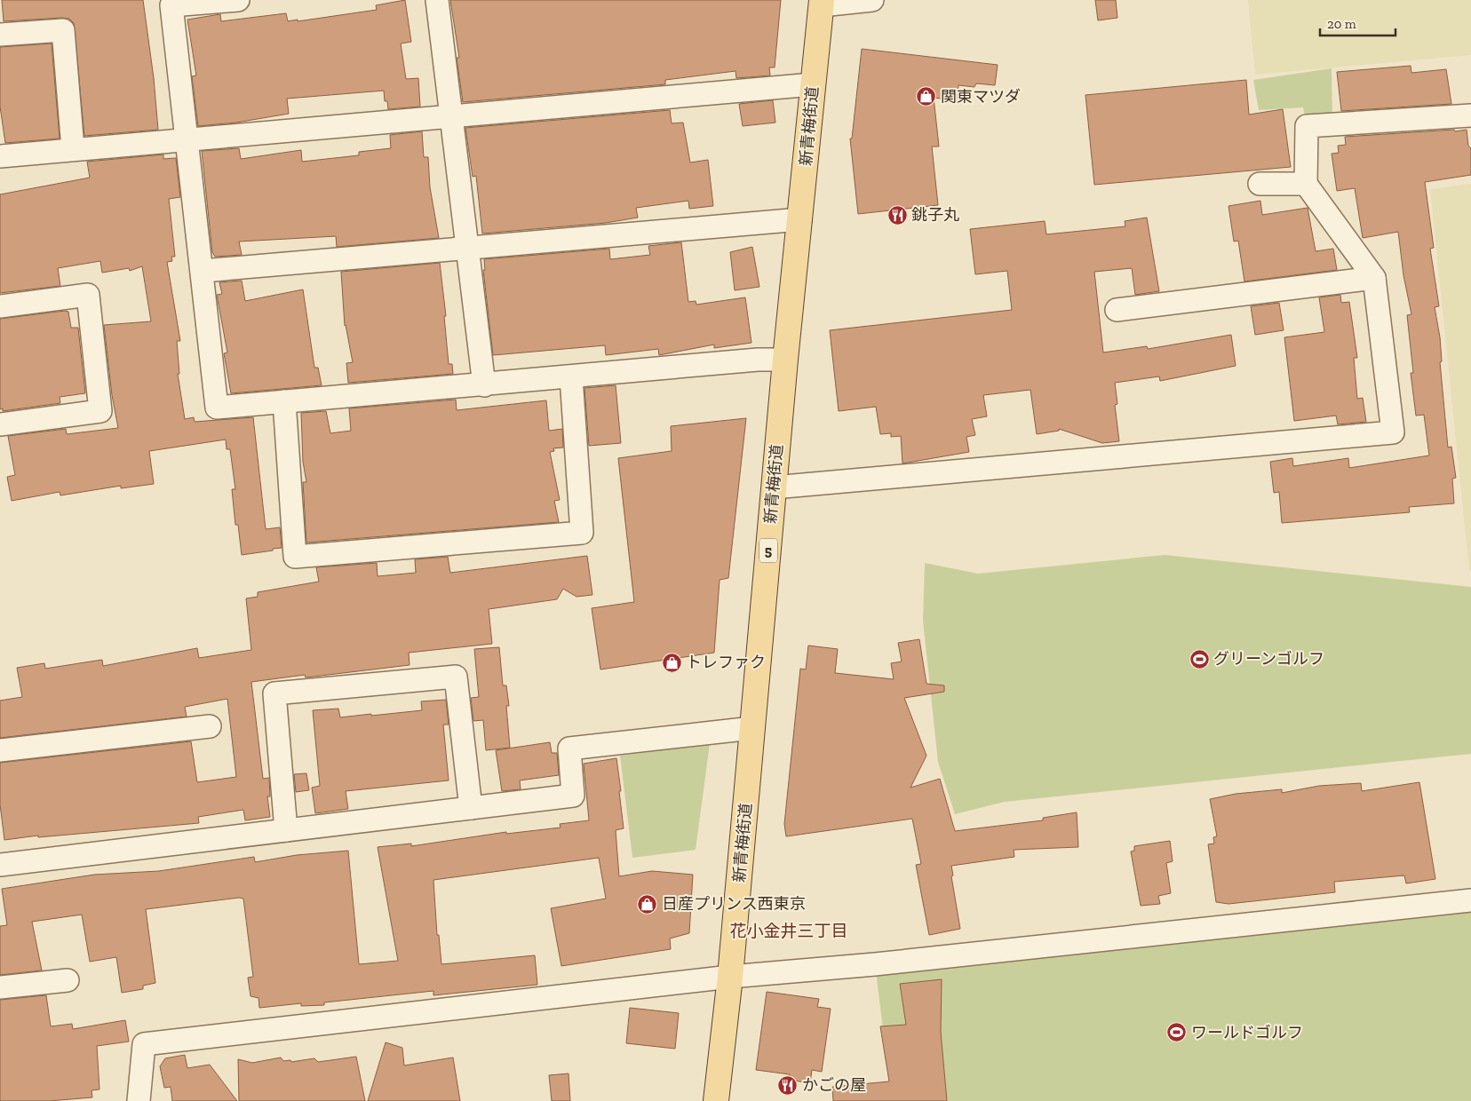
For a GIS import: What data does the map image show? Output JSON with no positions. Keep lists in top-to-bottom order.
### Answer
{
  "streets": {
    "main road": ["新青梅街道", "5"]
  },
  "districts": ["花小金井三丁目"],
  "places": {
    "shop": ["関東マツダ", "トレファク", "日産プリンス西東京"],
    "restaurant": ["銚子丸", "かごの屋"],
    "sports": ["グリーンゴルフ", "ワールドゴルフ"]
  },
  "scale_bar": "20 m"
}
